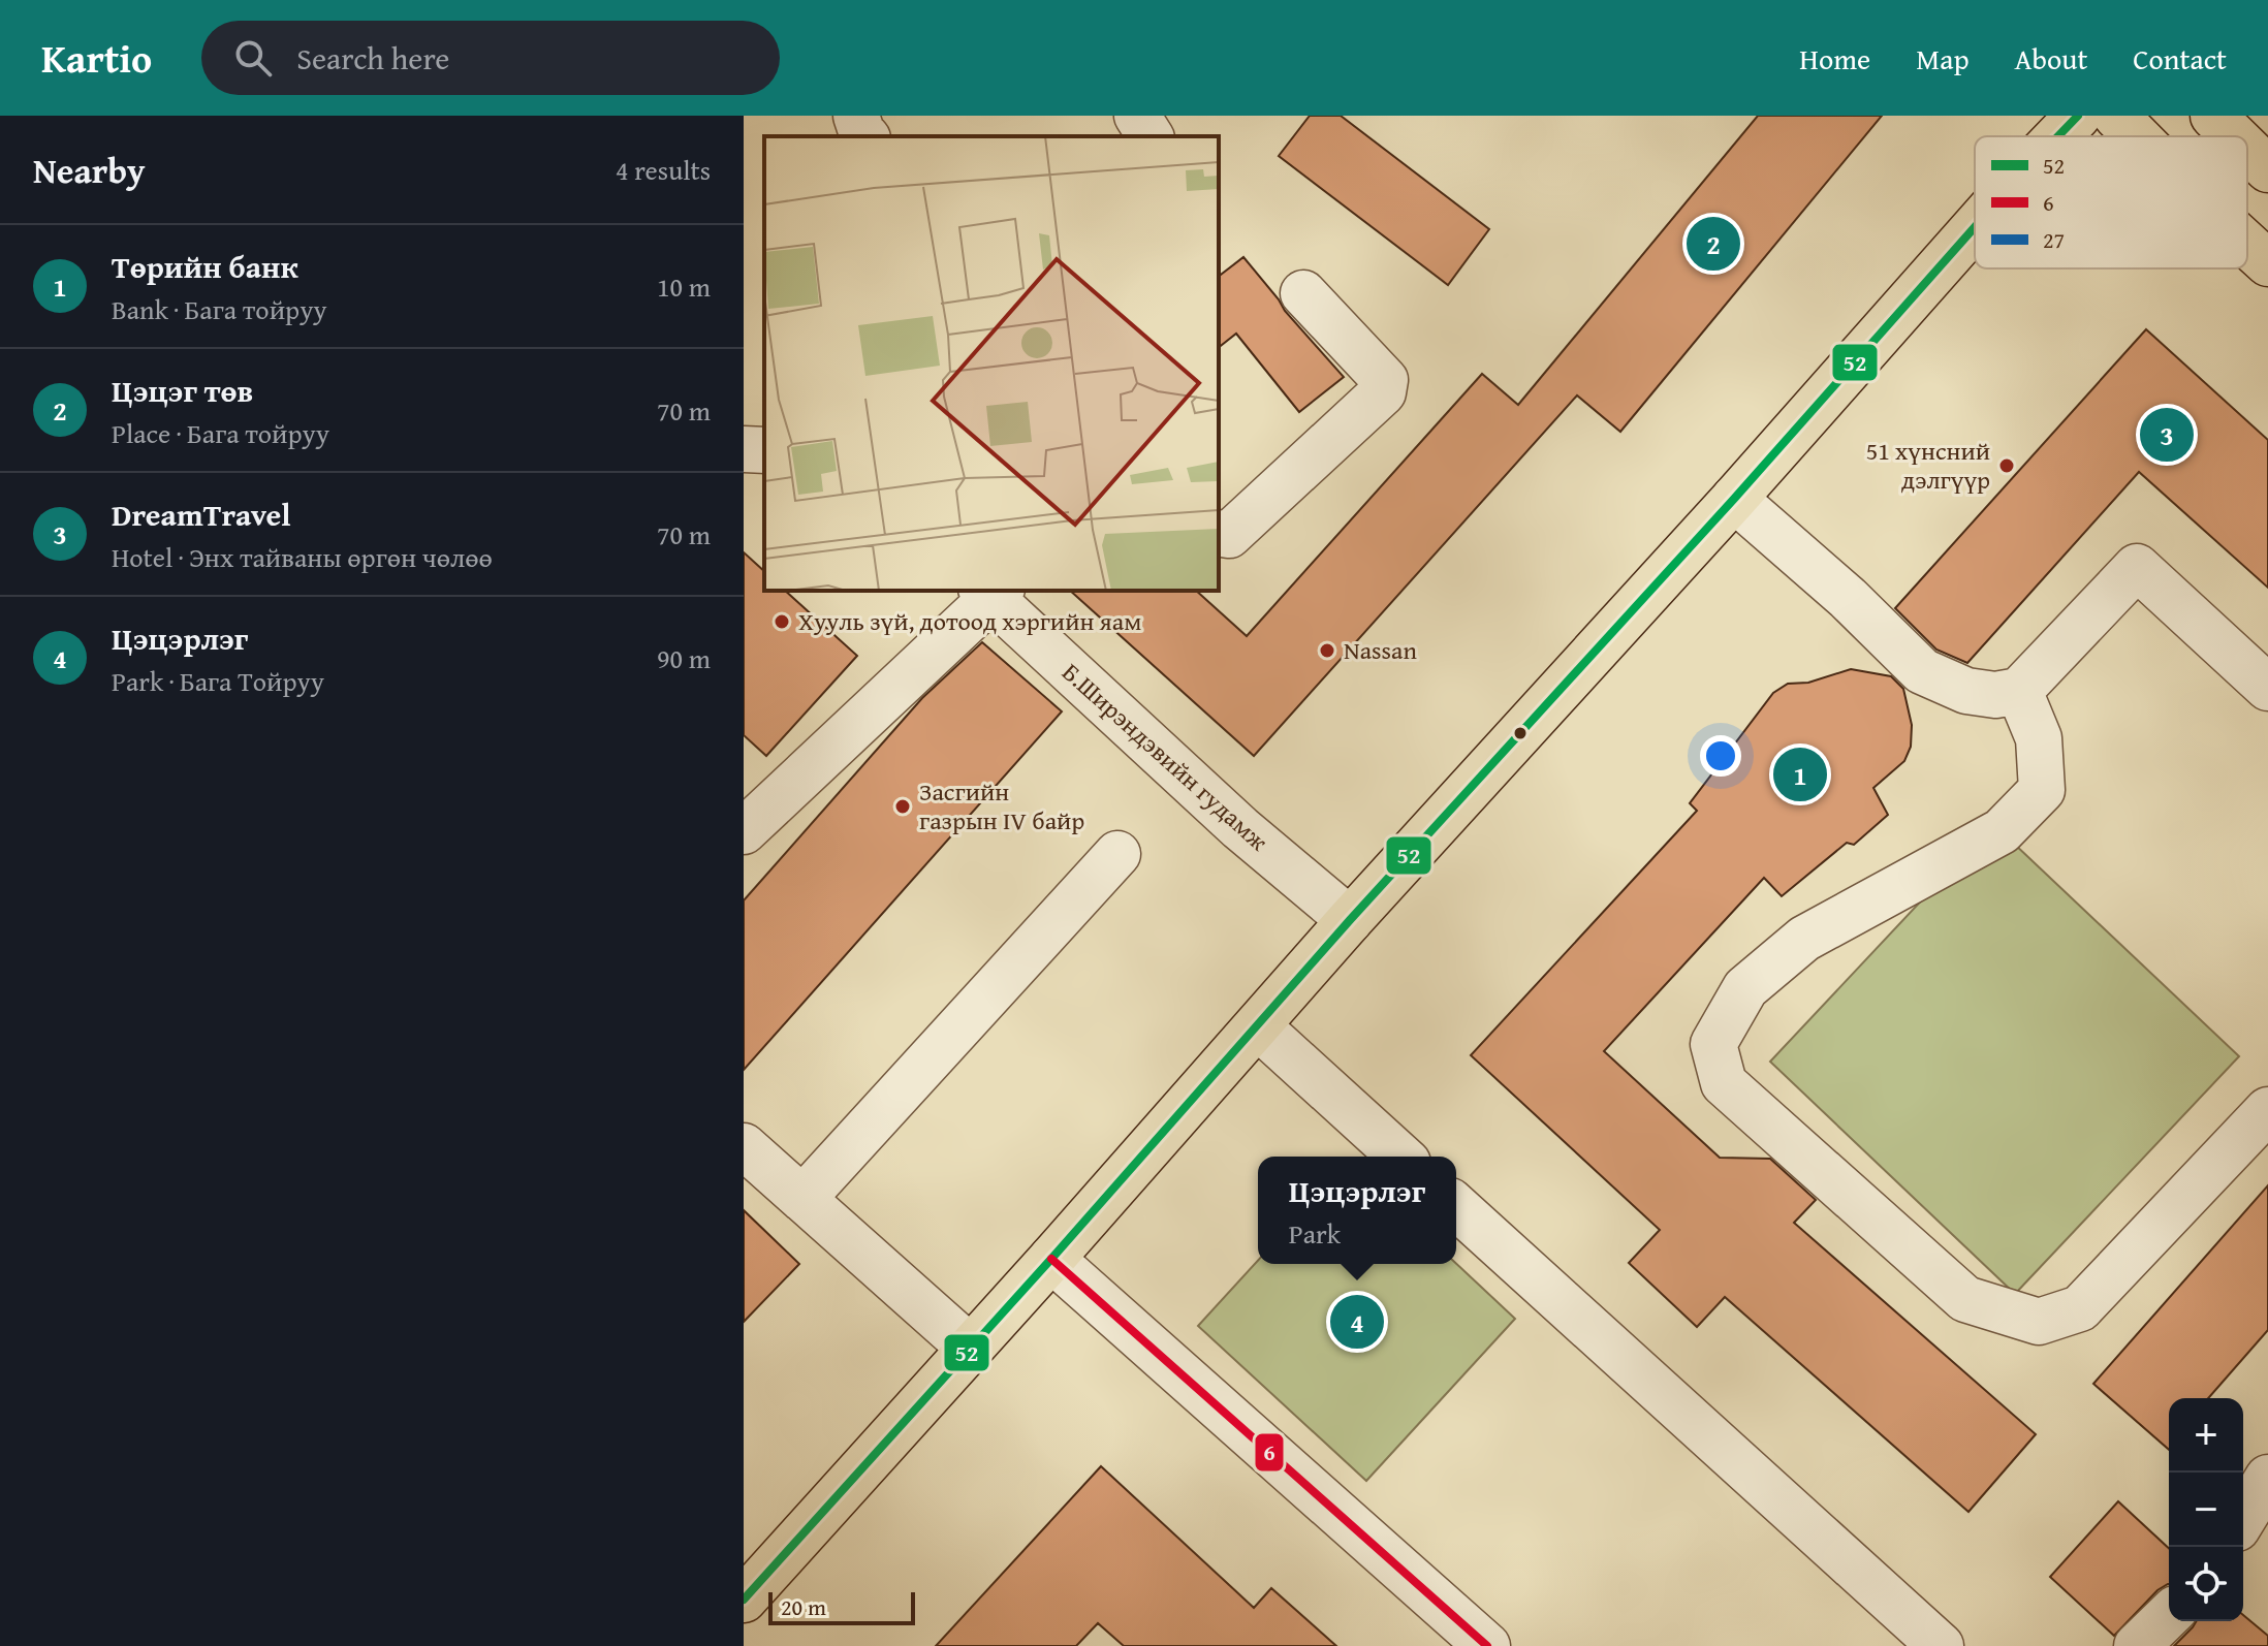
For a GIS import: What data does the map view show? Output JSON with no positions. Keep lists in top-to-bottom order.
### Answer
{
  "streets": {
    "street": ["Б.Ширэндэвийн гудамж"]
  },
  "places": [
    "51 хүнсний дэлгүүр",
    "Хууль зүй, дотоод хэргийн яам",
    "Nassan",
    "Засгийн газрын IV байр"
  ],
  "lines": ["transit line 52", "transit line 6"],
  "legend": ["52", "6", "27"],
  "scale_bar": "20 m",
  "page": {
    "header": "Kartio",
    "search": "Search here",
    "nav": [
      "Home",
      "Map",
      "About",
      "Contact"
    ],
    "heading": ["Nearby", "4 results"],
    "pins": [
      "2",
      "3",
      "1",
      "4"
    ],
    "list": [
      {
        "mark": "1",
        "name": "Төрийн банк",
        "note": "Bank · Бага тойруу",
        "value": "10 m"
      },
      {
        "mark": "2",
        "name": "Цэцэг төв",
        "note": "Place · Бага тойруу",
        "value": "70 m"
      },
      {
        "mark": "3",
        "name": "DreamTravel",
        "note": "Hotel · Энх тайваны өргөн чөлөө",
        "value": "70 m"
      },
      {
        "mark": "4",
        "name": "Цэцэрлэг",
        "note": "Park · Бага Тойруу",
        "value": "90 m"
      }
    ],
    "popup": ["Цэцэрлэг", "Park"],
    "map_buttons": ["+", "−"],
    "scale": "20 m"
  }
}
